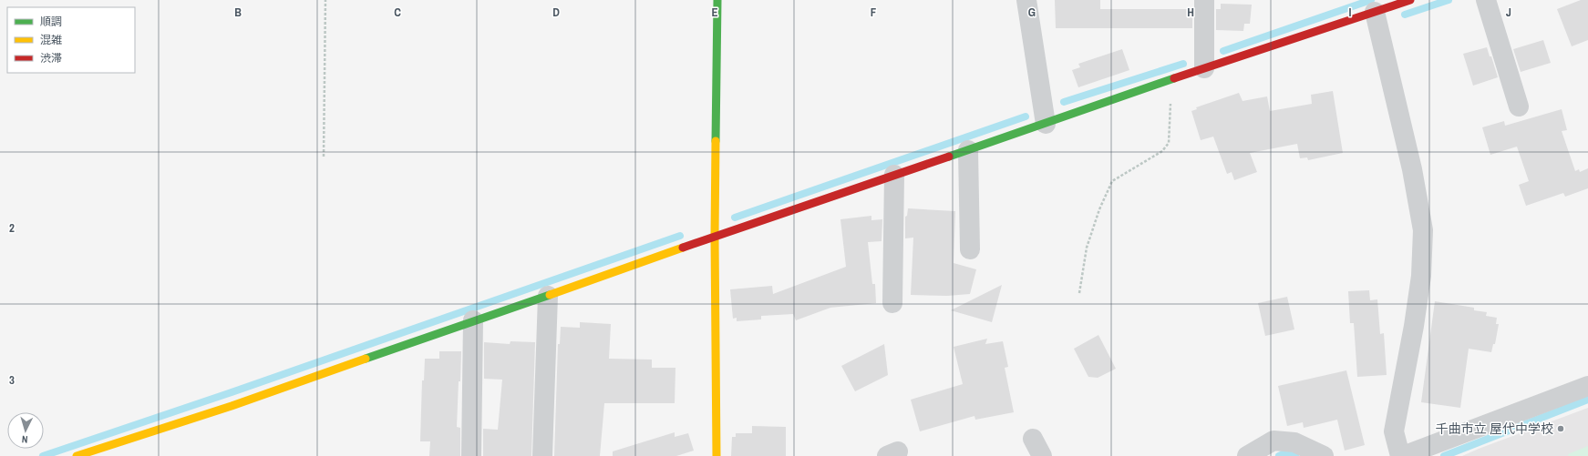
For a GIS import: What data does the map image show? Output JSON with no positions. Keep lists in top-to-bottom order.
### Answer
{
  "places": ["千曲市立 屋代中学校"],
  "legend": ["順調", "混雑", "渋滞"],
  "north": "bottom",
  "grid": {
    "columns": [
      "B",
      "C",
      "D",
      "E",
      "F",
      "G",
      "H",
      "I",
      "J"
    ],
    "rows": ["2", "3"]
  }
}
